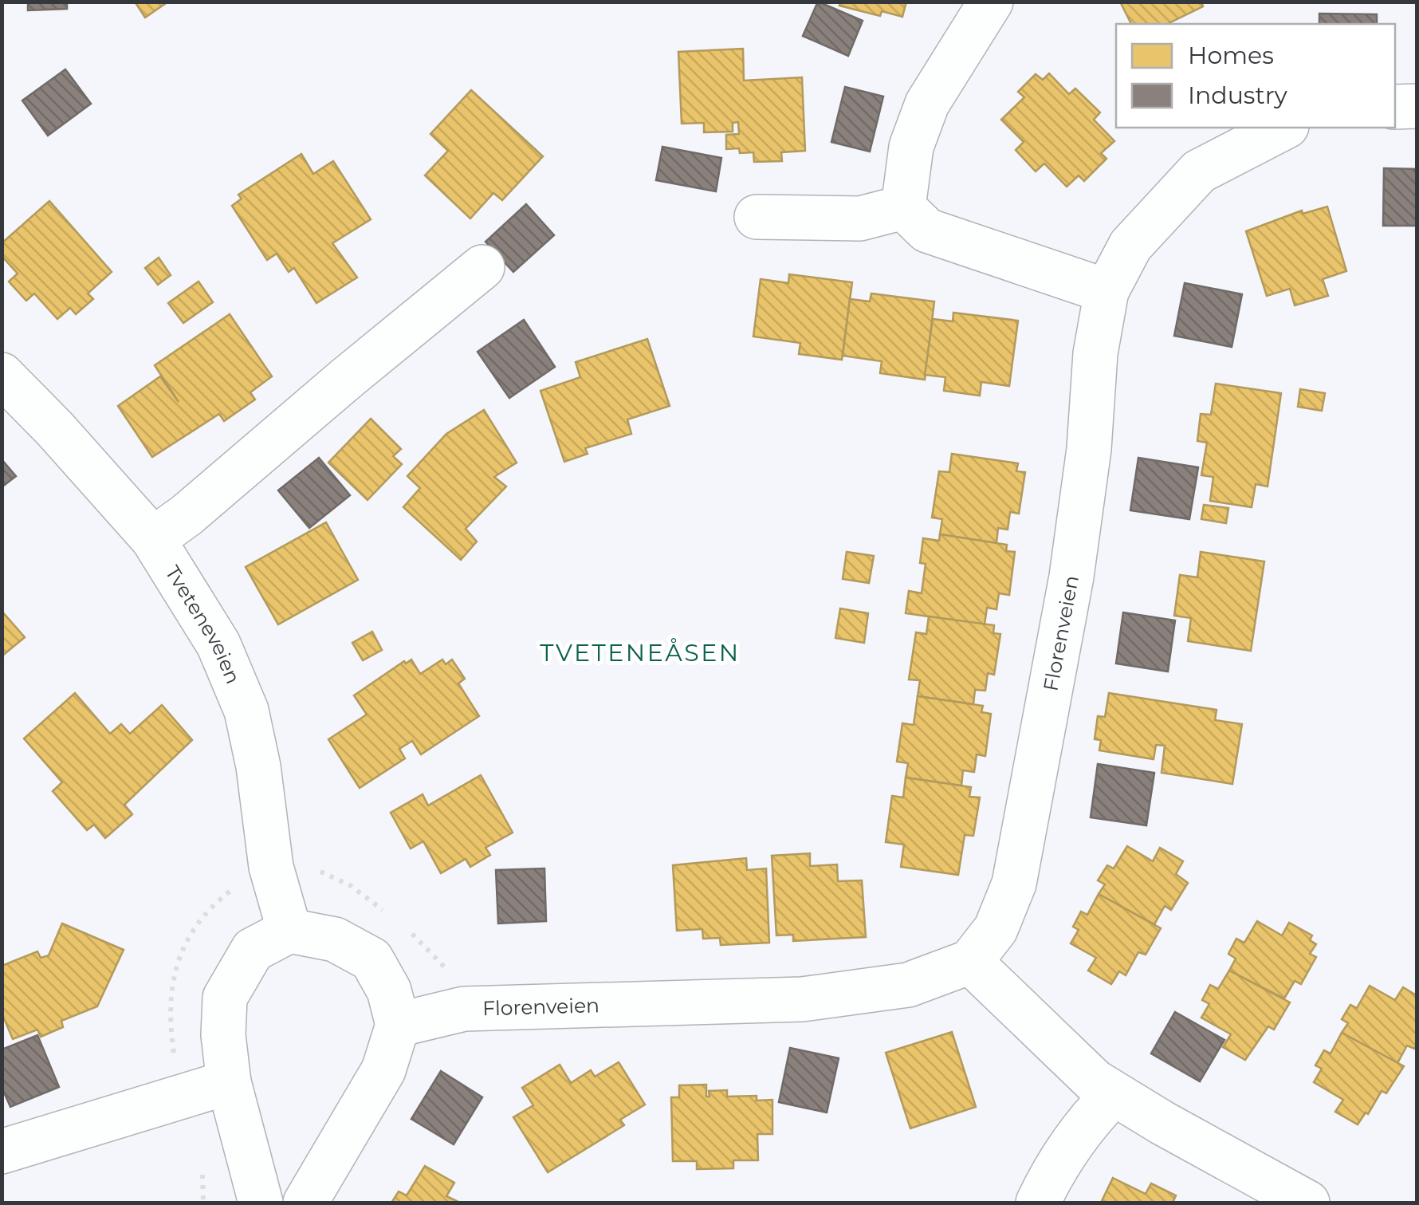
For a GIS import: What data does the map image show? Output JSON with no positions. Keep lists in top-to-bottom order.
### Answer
{
  "streets": {
    "street": ["Tveteneveien", "Florenveien"]
  },
  "districts": ["TVETENEÅSEN"],
  "legend": ["Homes", "Industry"]
}
